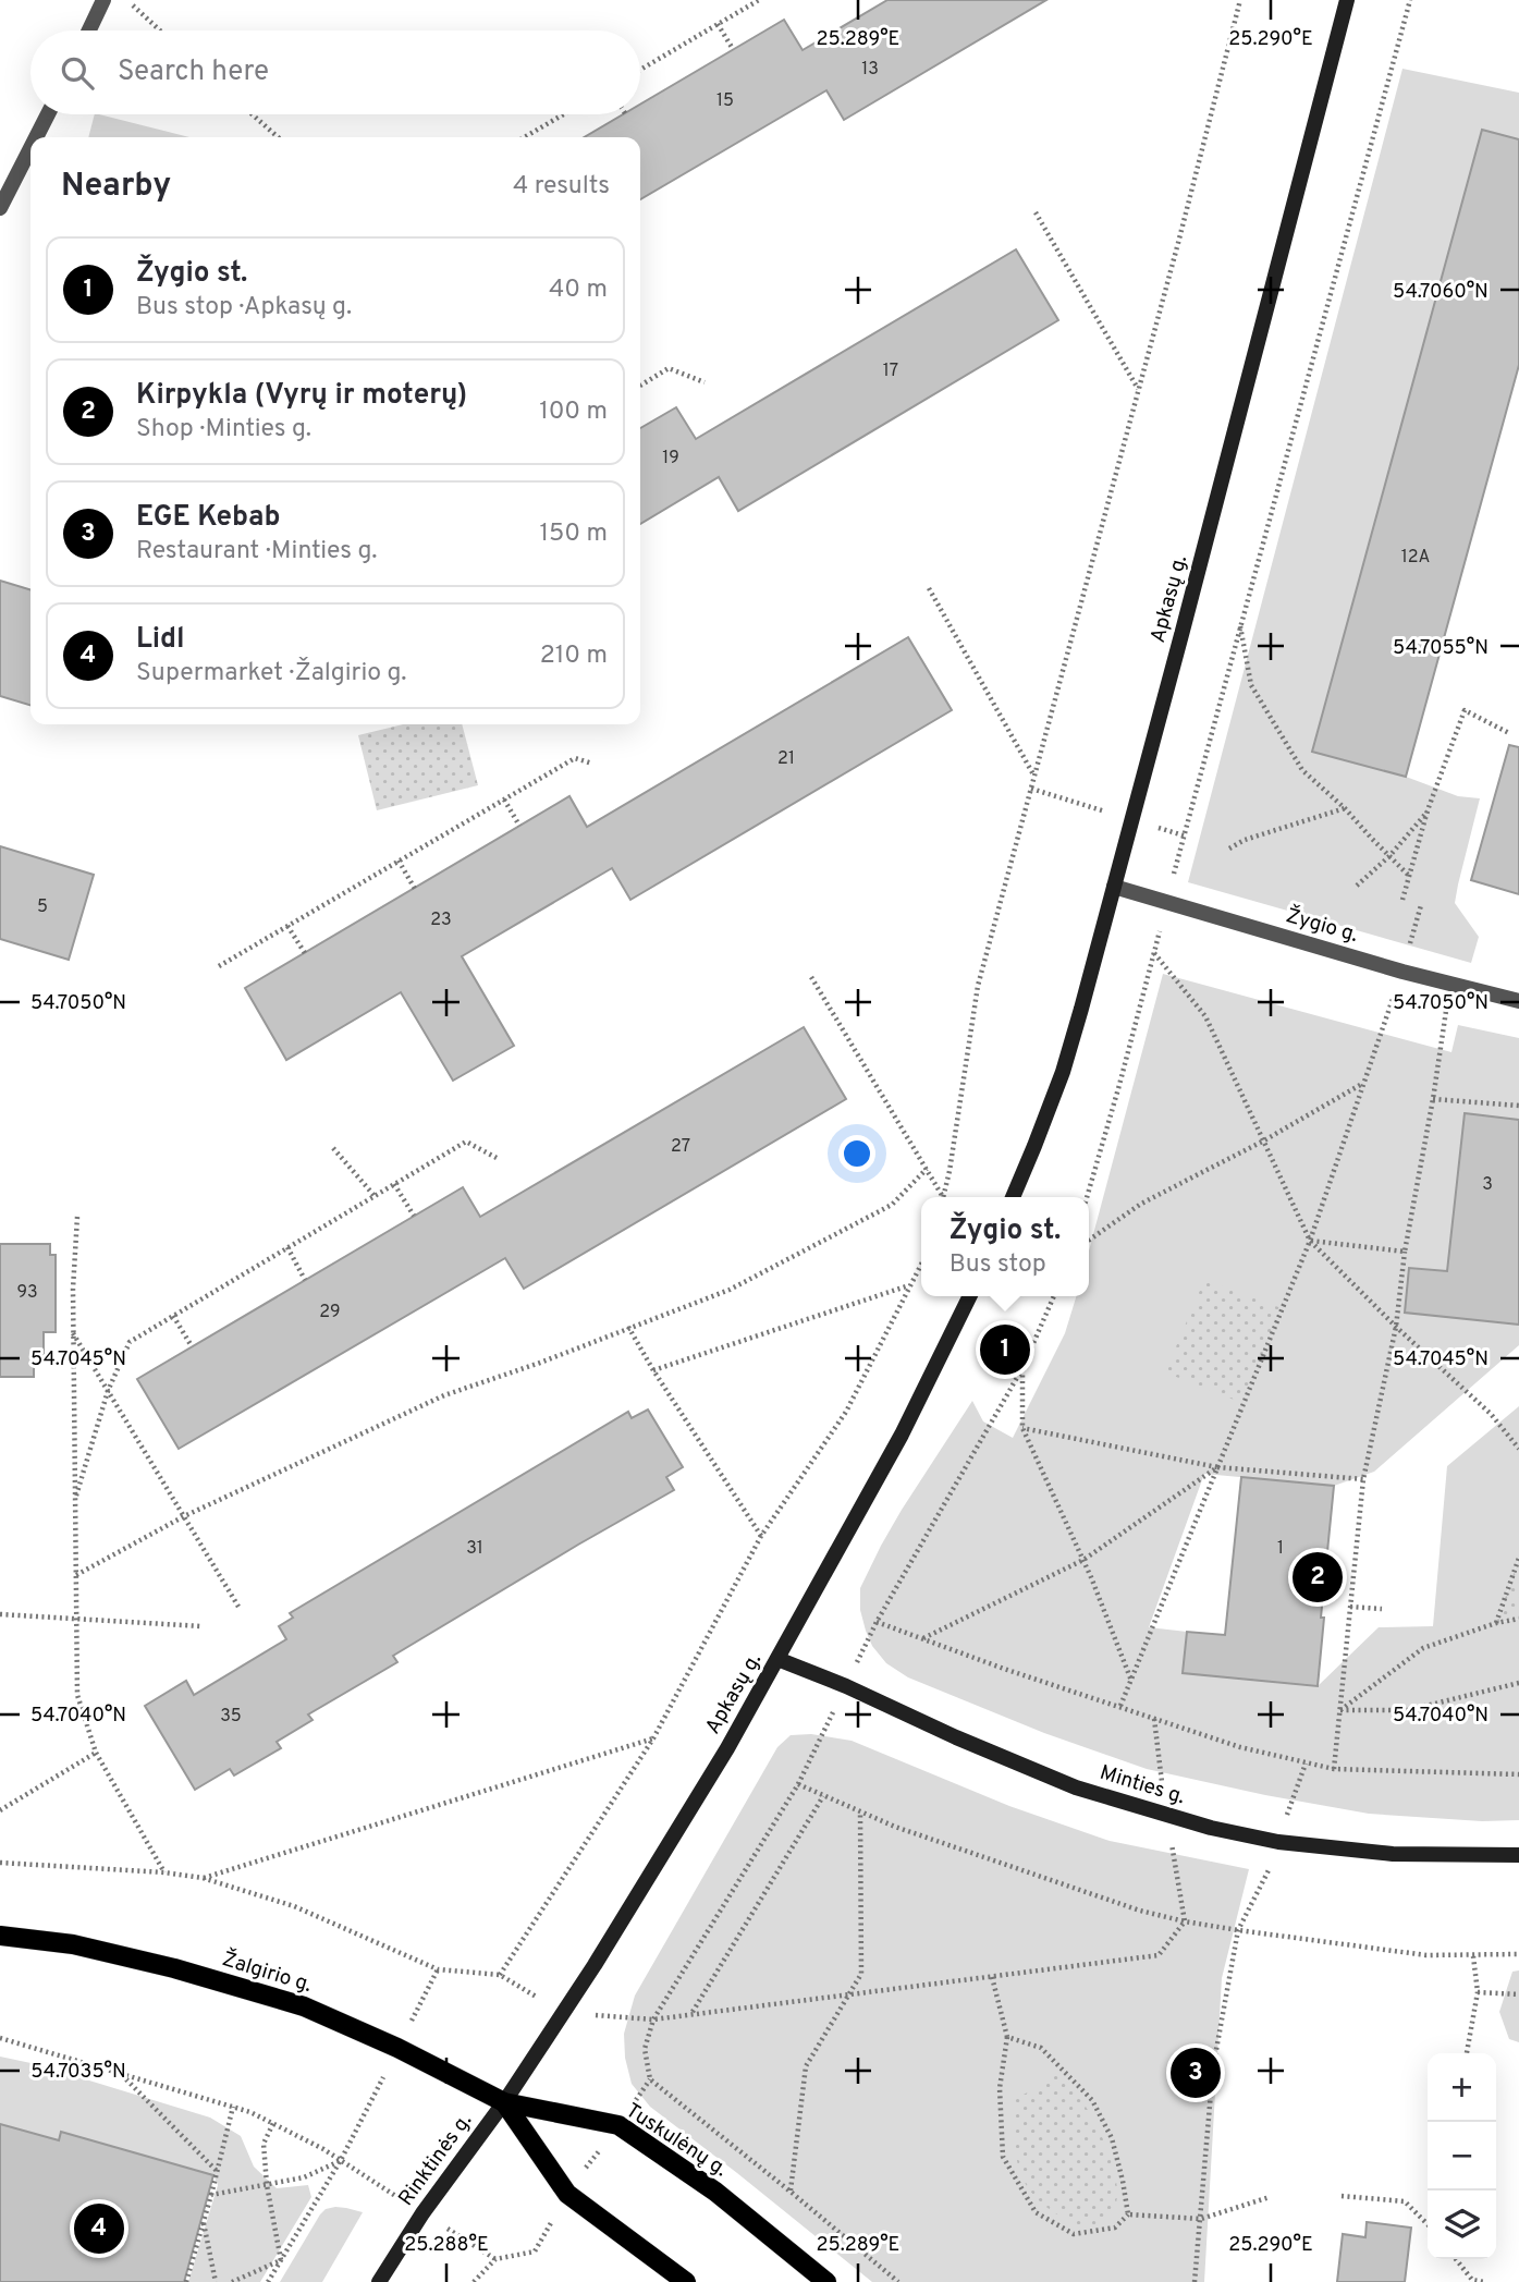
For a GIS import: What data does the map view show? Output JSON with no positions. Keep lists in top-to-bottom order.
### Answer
{
  "streets": {
    "main road": [
      "Apkasų g.",
      "Minties g.",
      "Žalgirio g.",
      "Tuskulėnų g.",
      "Rinktinės g."
    ],
    "street": ["Žygio g."]
  },
  "crossings": [
    ["Apkasų g.", "Žygio g."],
    ["Apkasų g.", "Minties g."],
    ["Apkasų g.", "Žalgirio g."],
    ["Apkasų g.", "Tuskulėnų g."],
    ["Apkasų g.", "Rinktinės g."],
    ["Žalgirio g.", "Tuskulėnų g."],
    ["Žalgirio g.", "Rinktinės g."],
    ["Tuskulėnų g.", "Rinktinės g."]
  ],
  "house_numbers": [
    "13",
    "15",
    "17",
    "19",
    "12A",
    "21",
    "5",
    "23",
    "27",
    "3",
    "93",
    "29",
    "31",
    "1",
    "35"
  ],
  "page": {
    "search": "Search here",
    "heading": ["Nearby", "4 results"],
    "list": [
      {
        "mark": "1",
        "name": "Žygio st.",
        "note": "Bus stop · Apkasų g.",
        "value": "40 m"
      },
      {
        "mark": "2",
        "name": "Kirpykla (Vyrų ir moterų)",
        "note": "Shop · Minties g.",
        "value": "100 m"
      },
      {
        "mark": "3",
        "name": "EGE Kebab",
        "note": "Restaurant · Minties g.",
        "value": "150 m"
      },
      {
        "mark": "4",
        "name": "Lidl",
        "note": "Supermarket · Žalgirio g.",
        "value": "210 m"
      }
    ],
    "popup": ["Žygio st.", "Bus stop"],
    "pins": [
      "1",
      "2",
      "3",
      "4"
    ],
    "map_buttons": ["+", "−"]
  },
  "coordinates": [
    "25.289°E",
    "25.290°E",
    "54.7060°N",
    "54.7055°N",
    "54.7050°N",
    "54.7045°N",
    "54.7040°N",
    "54.7035°N",
    "25.288°E"
  ]
}
